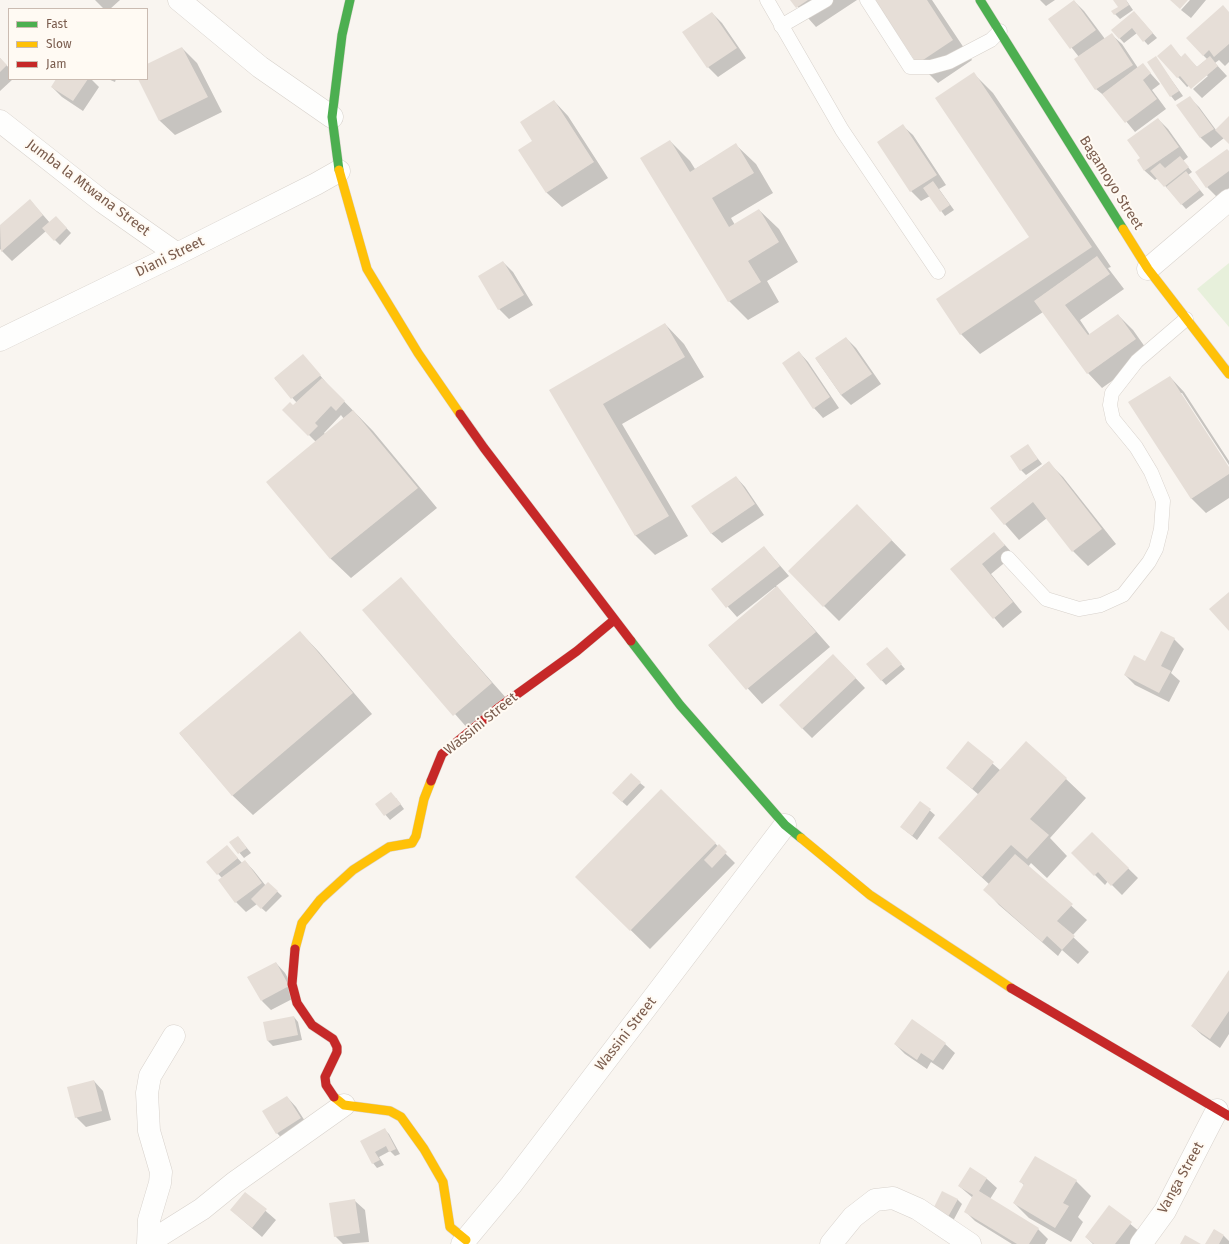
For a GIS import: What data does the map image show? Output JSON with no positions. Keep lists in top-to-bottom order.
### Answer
{
  "streets": {
    "main road": ["Bagamoyo Street", "Wassini Street"],
    "street": ["Jumba la Mtwana Street", "Diani Street", "Vanga Street"]
  },
  "crossings": [
    ["Jumba la Mtwana Street", "Diani Street"]
  ],
  "legend": ["Fast", "Slow", "Jam"]
}
